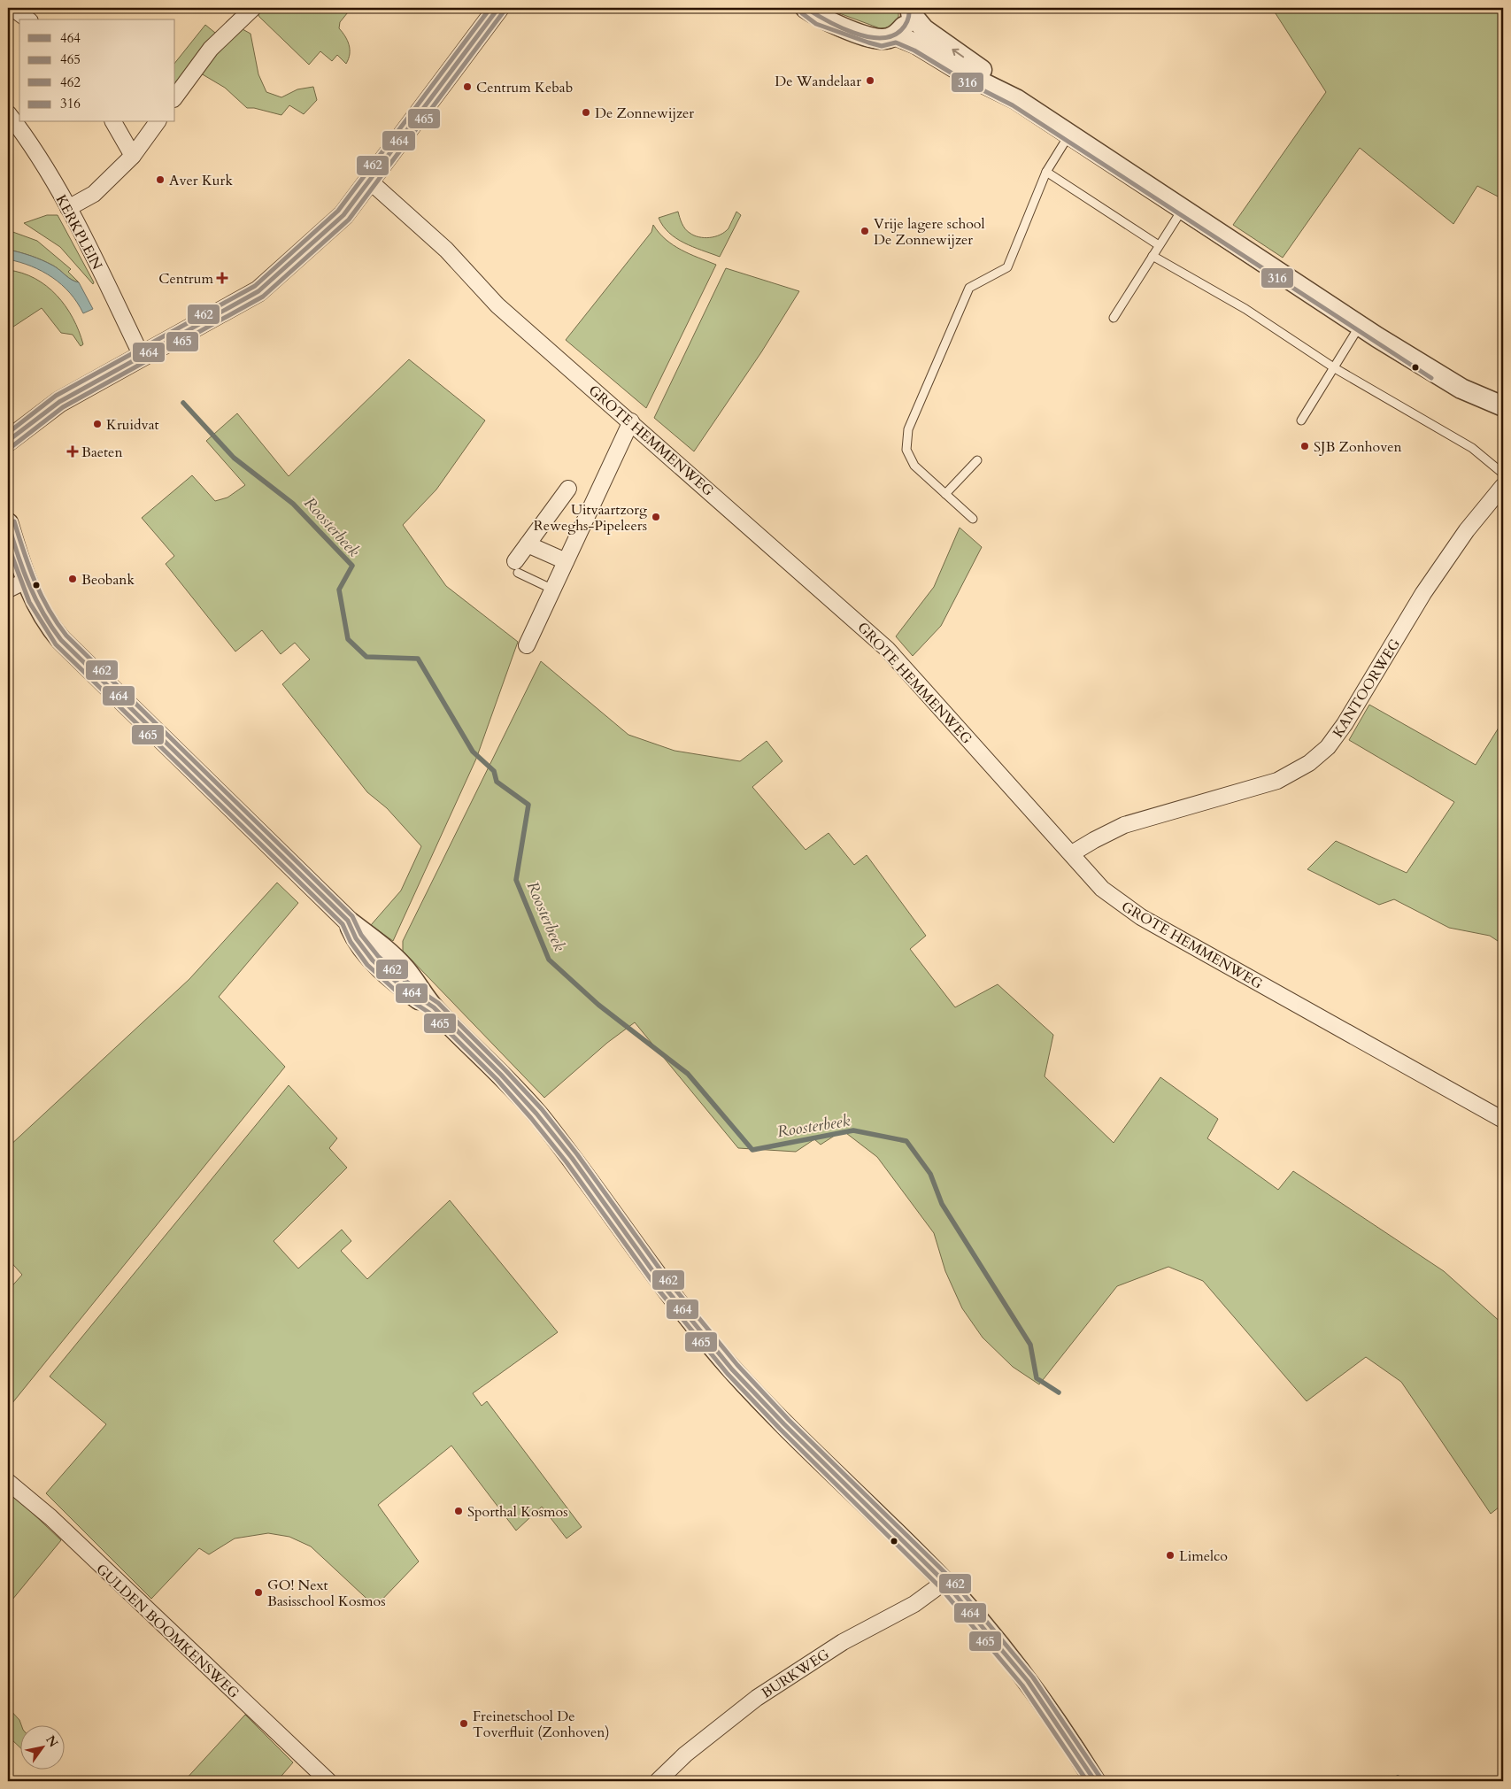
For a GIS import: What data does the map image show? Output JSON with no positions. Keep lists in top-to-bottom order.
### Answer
{
  "streets": {
    "street": [
      "KERKPLEIN",
      "GROTE HEMMENWEG",
      "KANTOORWEG",
      "GULDEN BOOMKENSWEG",
      "BURKWEG"
    ]
  },
  "crossings": [
    ["GROTE HEMMENWEG", "KANTOORWEG"]
  ],
  "water": ["Roosterbeek"],
  "places": {
    "other": [
      "De Wandelaar",
      "Centrum Kebab",
      "De Zonnewijzer",
      "Aver Kurk",
      "Vrije lagere school De Zonnewijzer",
      "Kruidvat",
      "SJB Zonhoven",
      "Uitvaartzorg Reweghs-Pipeleers",
      "Beobank",
      "Sporthal Kosmos",
      "Limelco",
      "GO! Next Basisschool Kosmos",
      "Freinetschool De Toverfluit (Zonhoven)"
    ],
    "health": ["Centrum", "Baeten"]
  },
  "lines": [
    "transit line 464",
    "transit line 462",
    "transit line 465",
    "transit line 316"
  ],
  "legend": [
    "464",
    "465",
    "462",
    "316"
  ],
  "north": "top right"
}
